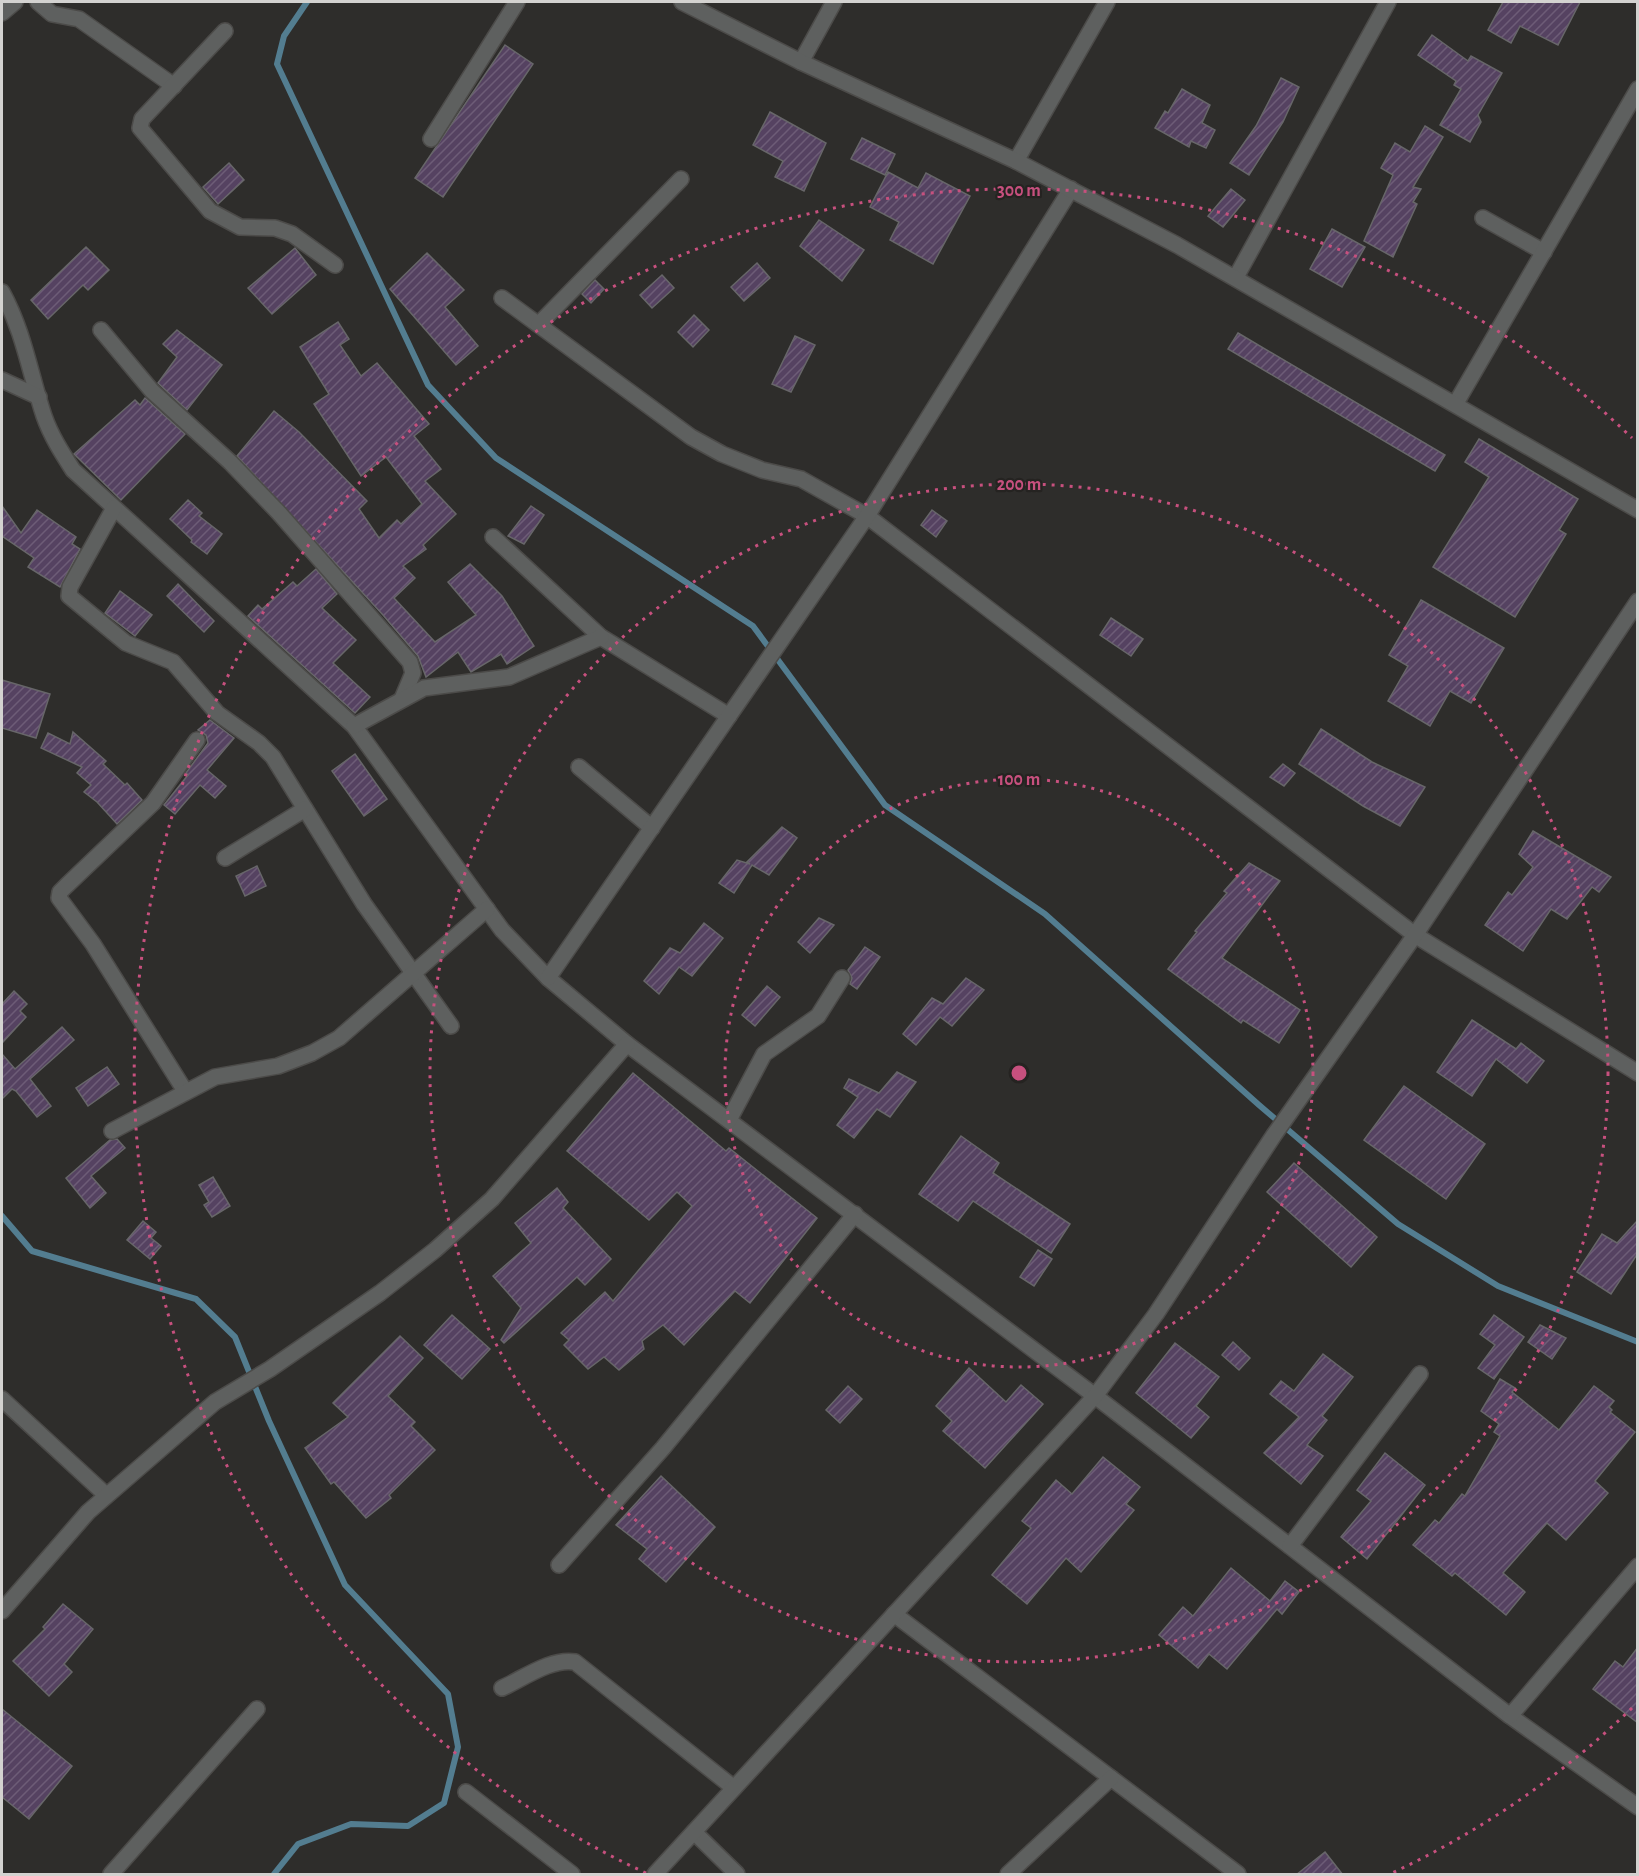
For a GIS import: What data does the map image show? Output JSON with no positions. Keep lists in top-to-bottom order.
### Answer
{
  "rings": ["300 m", "200 m", "100 m"]
}
